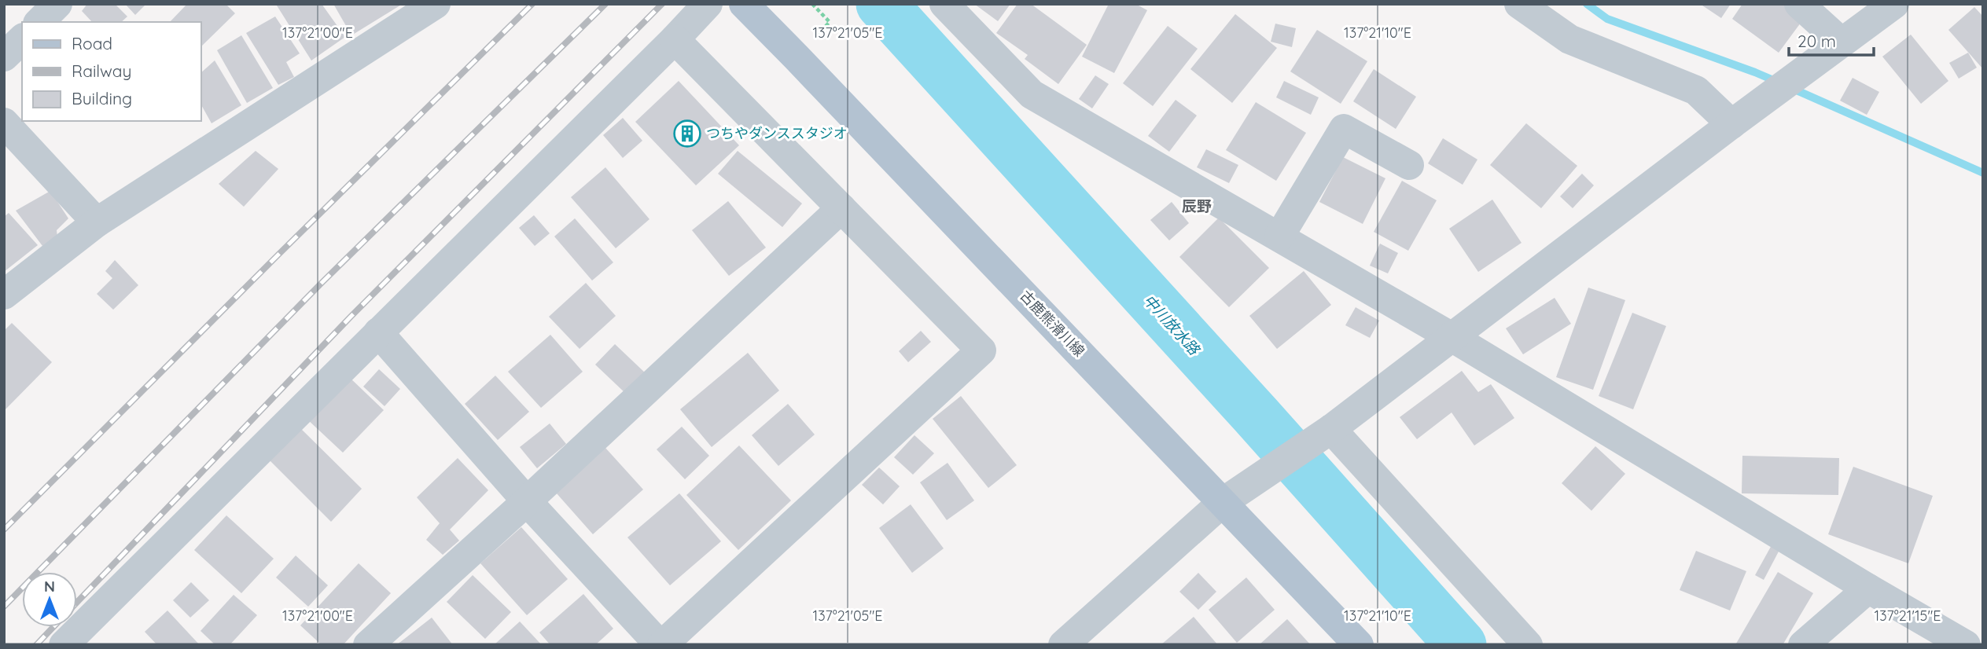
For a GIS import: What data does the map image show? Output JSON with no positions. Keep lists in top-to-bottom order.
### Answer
{
  "streets": {
    "main road": ["古鹿熊滑川線"]
  },
  "districts": ["辰野"],
  "water": ["中川放水路"],
  "places": {
    "building": ["つちやダンススタジオ"]
  },
  "legend": ["Road", "Railway", "Building"],
  "scale_bar": "20 m",
  "north": "top",
  "coordinates": [
    "137°21'00\"E",
    "137°21'05\"E",
    "137°21'10\"E",
    "137°21'15\"E"
  ]
}
